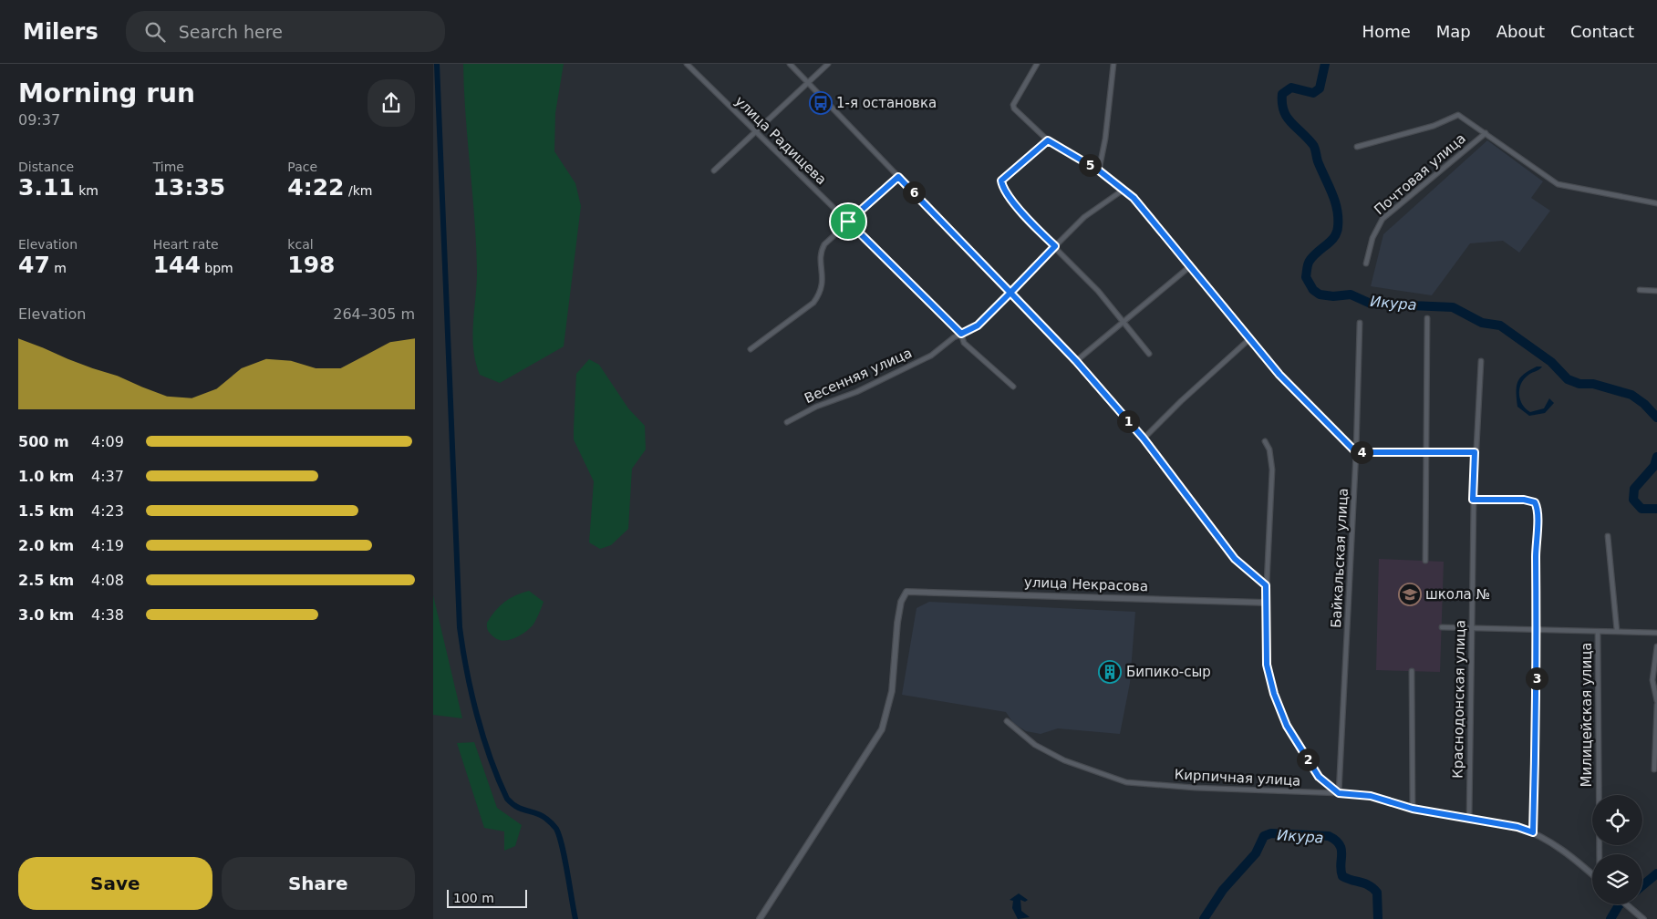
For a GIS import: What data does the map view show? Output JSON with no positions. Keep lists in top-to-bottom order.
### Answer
{
  "streets": {
    "street": [
      "улица Радищева",
      "Почтовая улица",
      "Весенняя улица",
      "Байкальская улица",
      "улица Некрасова",
      "Краснодонская улица",
      "Милицейская улица",
      "Кирпичная улица"
    ]
  },
  "crossings": [
    ["улица Радищева", "Весенняя улица"],
    ["Байкальская улица", "Кирпичная улица"],
    ["Краснодонская улица", "Кирпичная улица"]
  ],
  "water": ["Икура"],
  "places": {
    "bus stop": ["1-я остановка"],
    "school or university": ["школа №"],
    "building": ["Бипико-сыр"]
  },
  "scale_bar": "100 m",
  "page": {
    "header": "Milers",
    "search": "Search here",
    "nav": [
      "Home",
      "Map",
      "About",
      "Contact"
    ],
    "heading": ["Morning run", "09:37"],
    "stats": [
      ["Distance", "3.11 km"],
      ["Time", "13:35"],
      ["Pace", "4:22 /km"],
      ["Elevation", "47 m"],
      ["Heart rate", "144 bpm"],
      ["kcal", "198"]
    ],
    "pins": [
      "5",
      "6",
      "1",
      "4",
      "3",
      "2"
    ],
    "chart": ["Elevation", "264–305 m"],
    "list": [
      {
        "name": "500 m",
        "note": "4:09"
      },
      {
        "name": "1.0 km",
        "note": "4:37"
      },
      {
        "name": "1.5 km",
        "note": "4:23"
      },
      {
        "name": "2.0 km",
        "note": "4:19"
      },
      {
        "name": "2.5 km",
        "note": "4:08"
      },
      {
        "name": "3.0 km",
        "note": "4:38"
      }
    ],
    "buttons": ["Save", "Share"],
    "scale": "100 m"
  }
}
